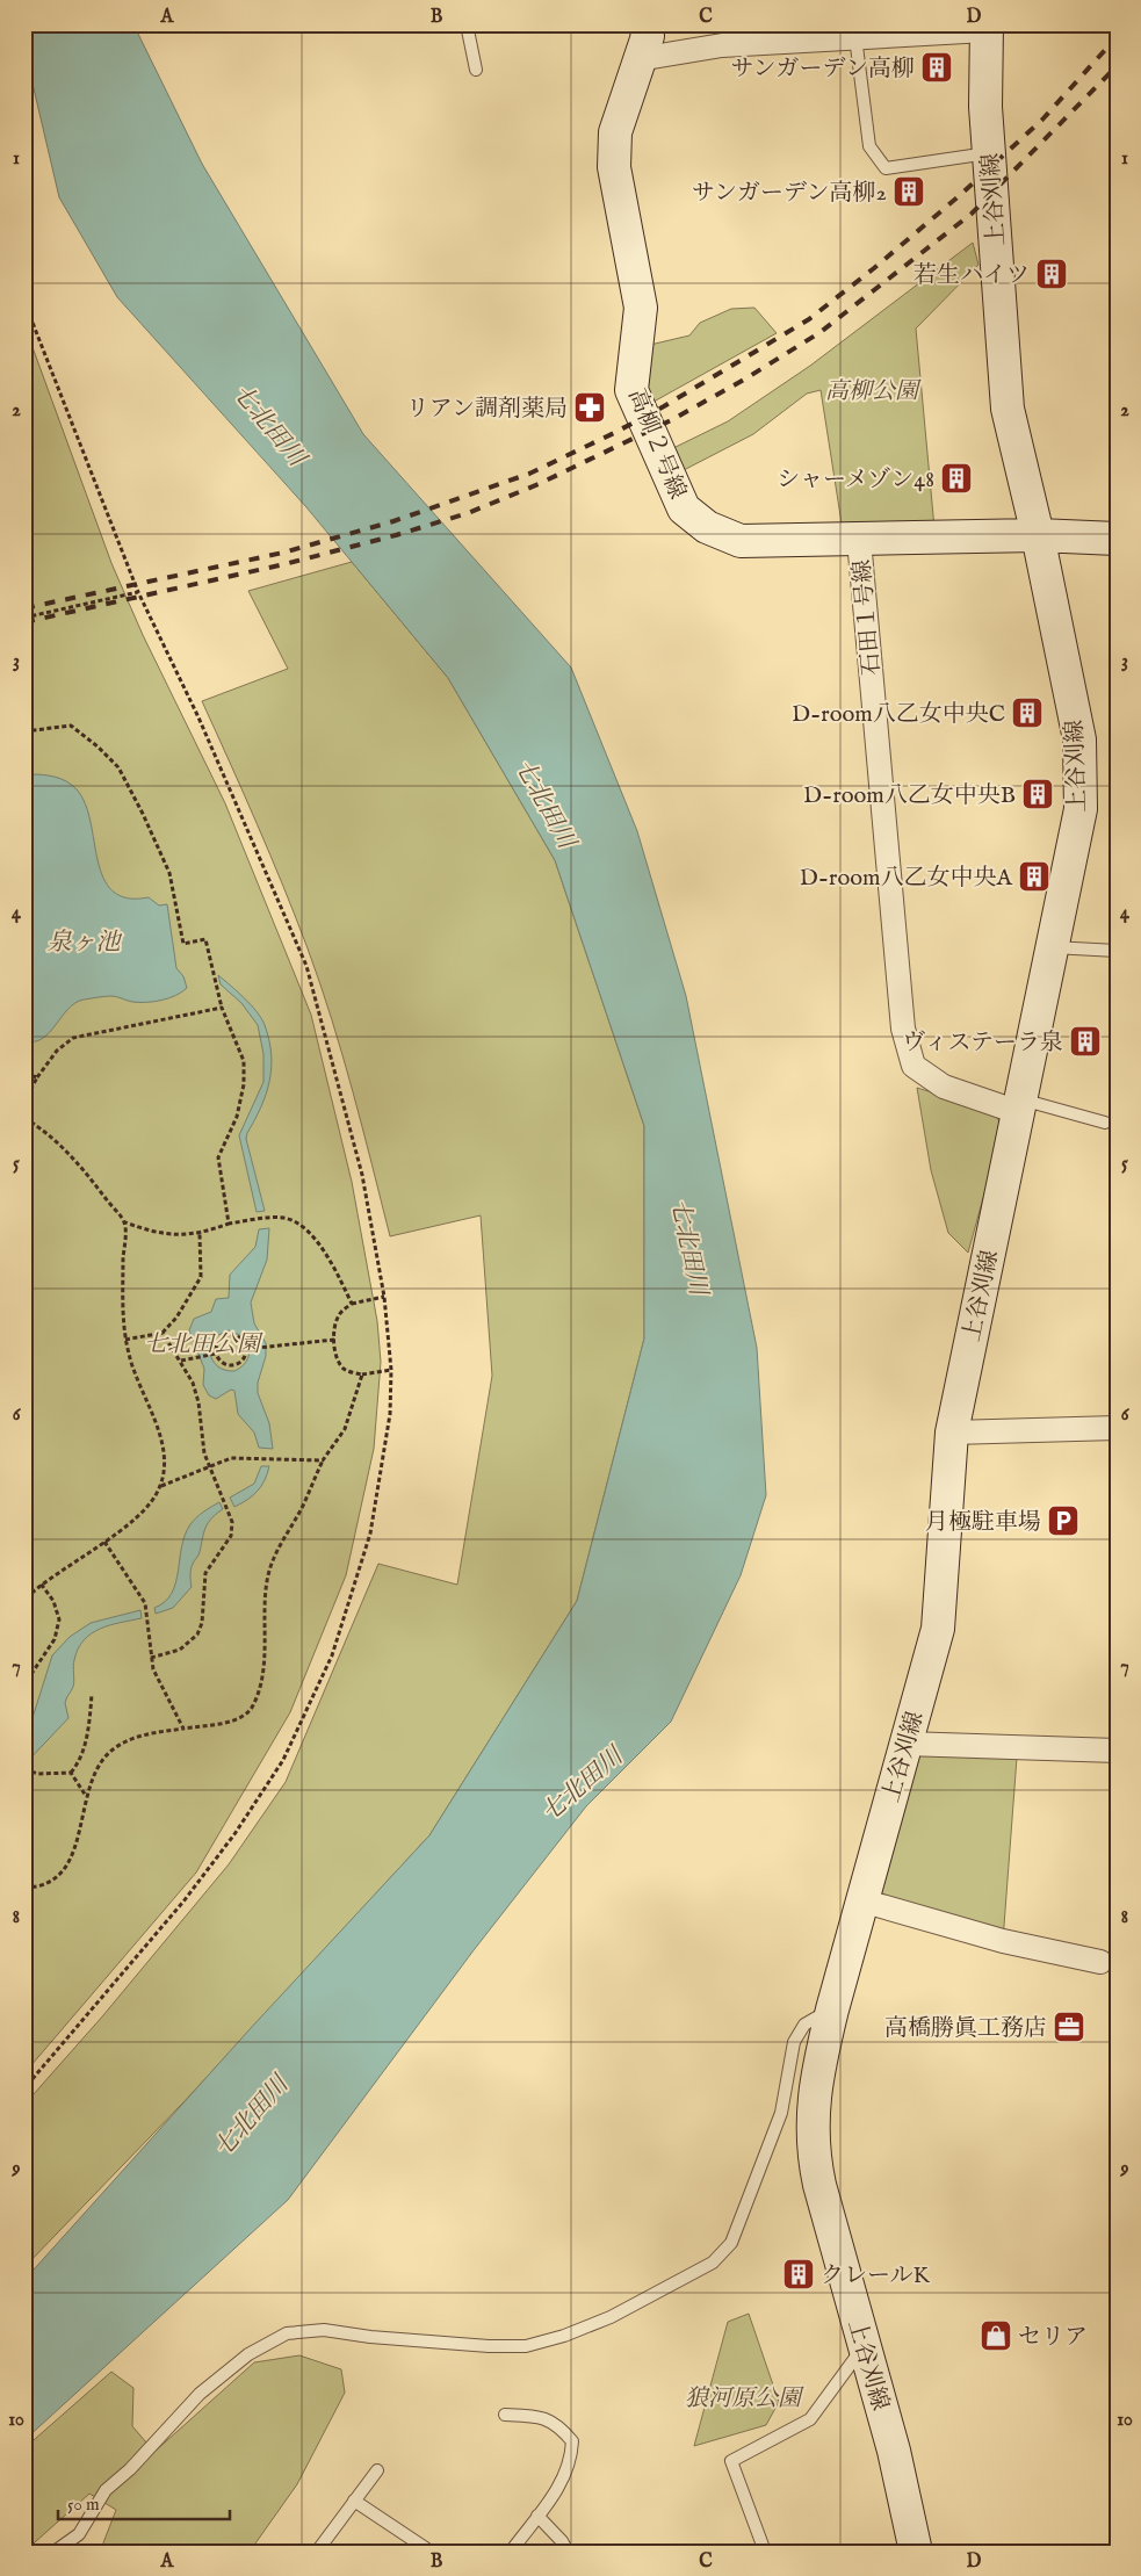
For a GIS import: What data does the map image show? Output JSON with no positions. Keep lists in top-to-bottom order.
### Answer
{
  "streets": {
    "street": ["上谷刈線", "高柳２号線", "石田１号線"]
  },
  "crossings": [
    ["上谷刈線", "高柳２号線"],
    ["上谷刈線", "石田１号線"],
    ["高柳２号線", "石田１号線"]
  ],
  "water": ["七北田川", "泉ヶ池"],
  "parks": ["高柳公園", "七北田公園", "狼河原公園"],
  "places": {
    "building": [
      "サンガーデン高柳",
      "サンガーデン高柳2",
      "若生ハイツ",
      "シャーメゾン48",
      "D-room八乙女中央C",
      "D-room八乙女中央B",
      "D-room八乙女中央A",
      "ヴィステーラ泉",
      "クレールK"
    ],
    "pharmacy": ["リアン調剤薬局"],
    "parking": ["月極駐車場"],
    "office": ["高橋勝眞工務店"],
    "shop": ["セリア"]
  },
  "scale_bar": "50 m",
  "grid": {
    "columns": [
      "A",
      "B",
      "C",
      "D"
    ],
    "rows": [
      "1",
      "2",
      "3",
      "4",
      "5",
      "6",
      "7",
      "8",
      "9",
      "10"
    ]
  }
}
